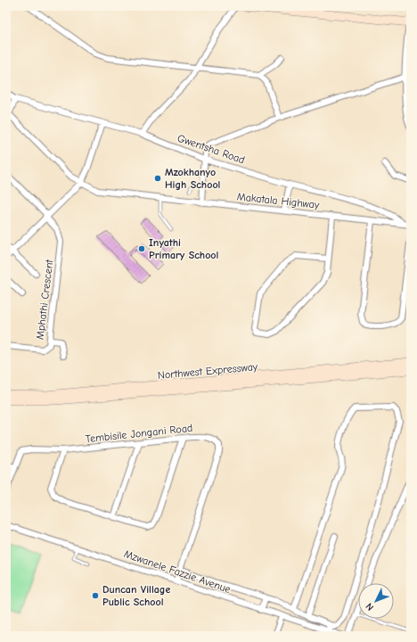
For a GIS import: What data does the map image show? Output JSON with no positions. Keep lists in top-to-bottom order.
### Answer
{
  "streets": {
    "main road": ["Northwest Expressway"],
    "street": [
      "Gwentsha Road",
      "Makatala Highway",
      "Mphathi Crescent",
      "Tembisile Jongani Road",
      "Mzwanele Fazzie Avenue"
    ]
  },
  "crossings": [
    ["Gwentsha Road", "Makatala Highway"],
    ["Tembisile Jongani Road", "Mzwanele Fazzie Avenue"]
  ],
  "places": ["Mzokhanyo High School", "Inyathi Primary School", "Duncan Village Public School"],
  "north": "bottom left"
}
